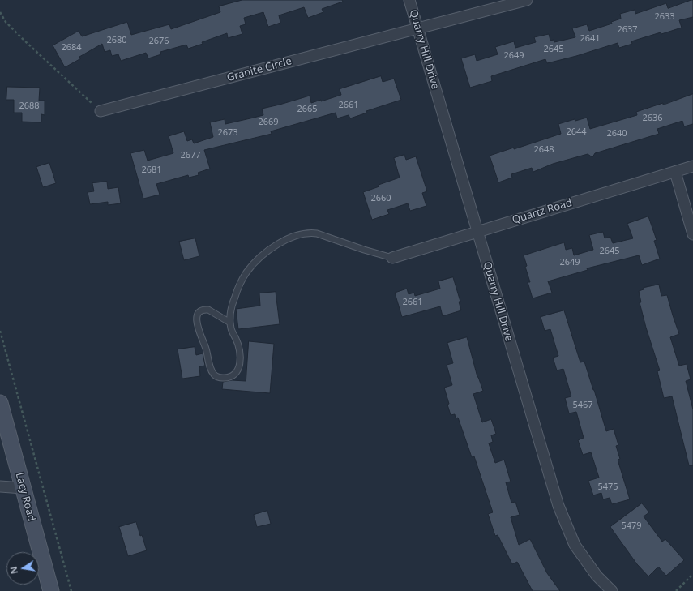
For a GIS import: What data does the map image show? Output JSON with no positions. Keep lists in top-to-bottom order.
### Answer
{
  "streets": {
    "main road": ["Lacy Road"],
    "street": ["Quarry Hill Drive", "Granite Circle", "Quartz Road"]
  },
  "crossings": [
    ["Quarry Hill Drive", "Granite Circle"],
    ["Quarry Hill Drive", "Quartz Road"]
  ],
  "house_numbers": [
    "2633",
    "2637",
    "2641",
    "2680",
    "2676",
    "2684",
    "2645",
    "2649",
    "2661",
    "2688",
    "2665",
    "2636",
    "2669",
    "2644",
    "2673",
    "2640",
    "2648",
    "2677",
    "2681",
    "2660",
    "2645",
    "2649",
    "2661",
    "5467",
    "5475",
    "5479"
  ],
  "north": "left"
}
